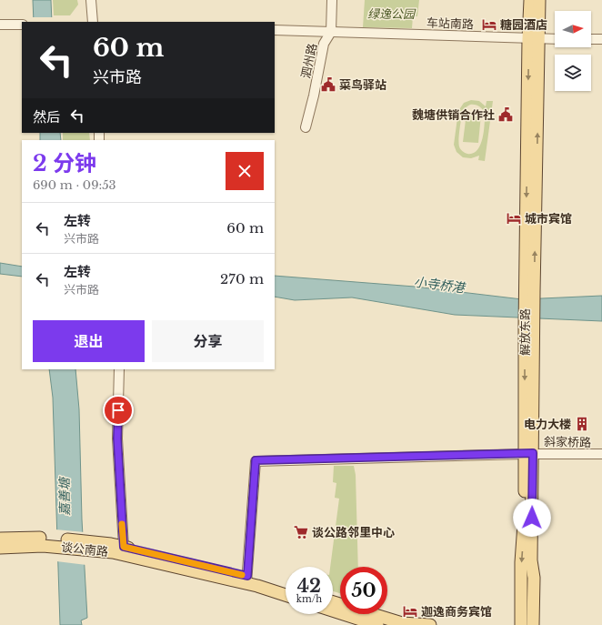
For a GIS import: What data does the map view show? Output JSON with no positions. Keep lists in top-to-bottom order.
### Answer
{
  "streets": {
    "main road": ["解放东路", "谈公南路"],
    "street": ["车站南路", "泗州路", "斜家桥路"]
  },
  "crossings": [
    ["车站南路", "泗州路"],
    ["车站南路", "解放东路"],
    ["解放东路", "斜家桥路"],
    ["斜家桥路", "谈公南路"]
  ],
  "water": ["小寺桥港", "嘉善塘"],
  "parks": ["绿逸公园"],
  "places": {
    "hotel": ["糖园酒店", "城市宾馆", "迦逸商务宾馆"],
    "public building": ["菜鸟驿站", "魏塘供销合作社"],
    "building": ["电力大楼"],
    "supermarket": ["谈公路邻里中心"]
  },
  "north": "right",
  "page": {
    "turn": ["60 m", "兴市路"],
    "then": "然后",
    "heading": ["2 分钟", "690 m · 09:53"],
    "list": [
      {
        "name": "左转",
        "note": "兴市路",
        "value": "60 m"
      },
      {
        "name": "左转",
        "note": "兴市路",
        "value": "270 m"
      }
    ],
    "buttons": ["退出", "分享"],
    "speed": "42 km/h",
    "limit": "50"
  }
}
